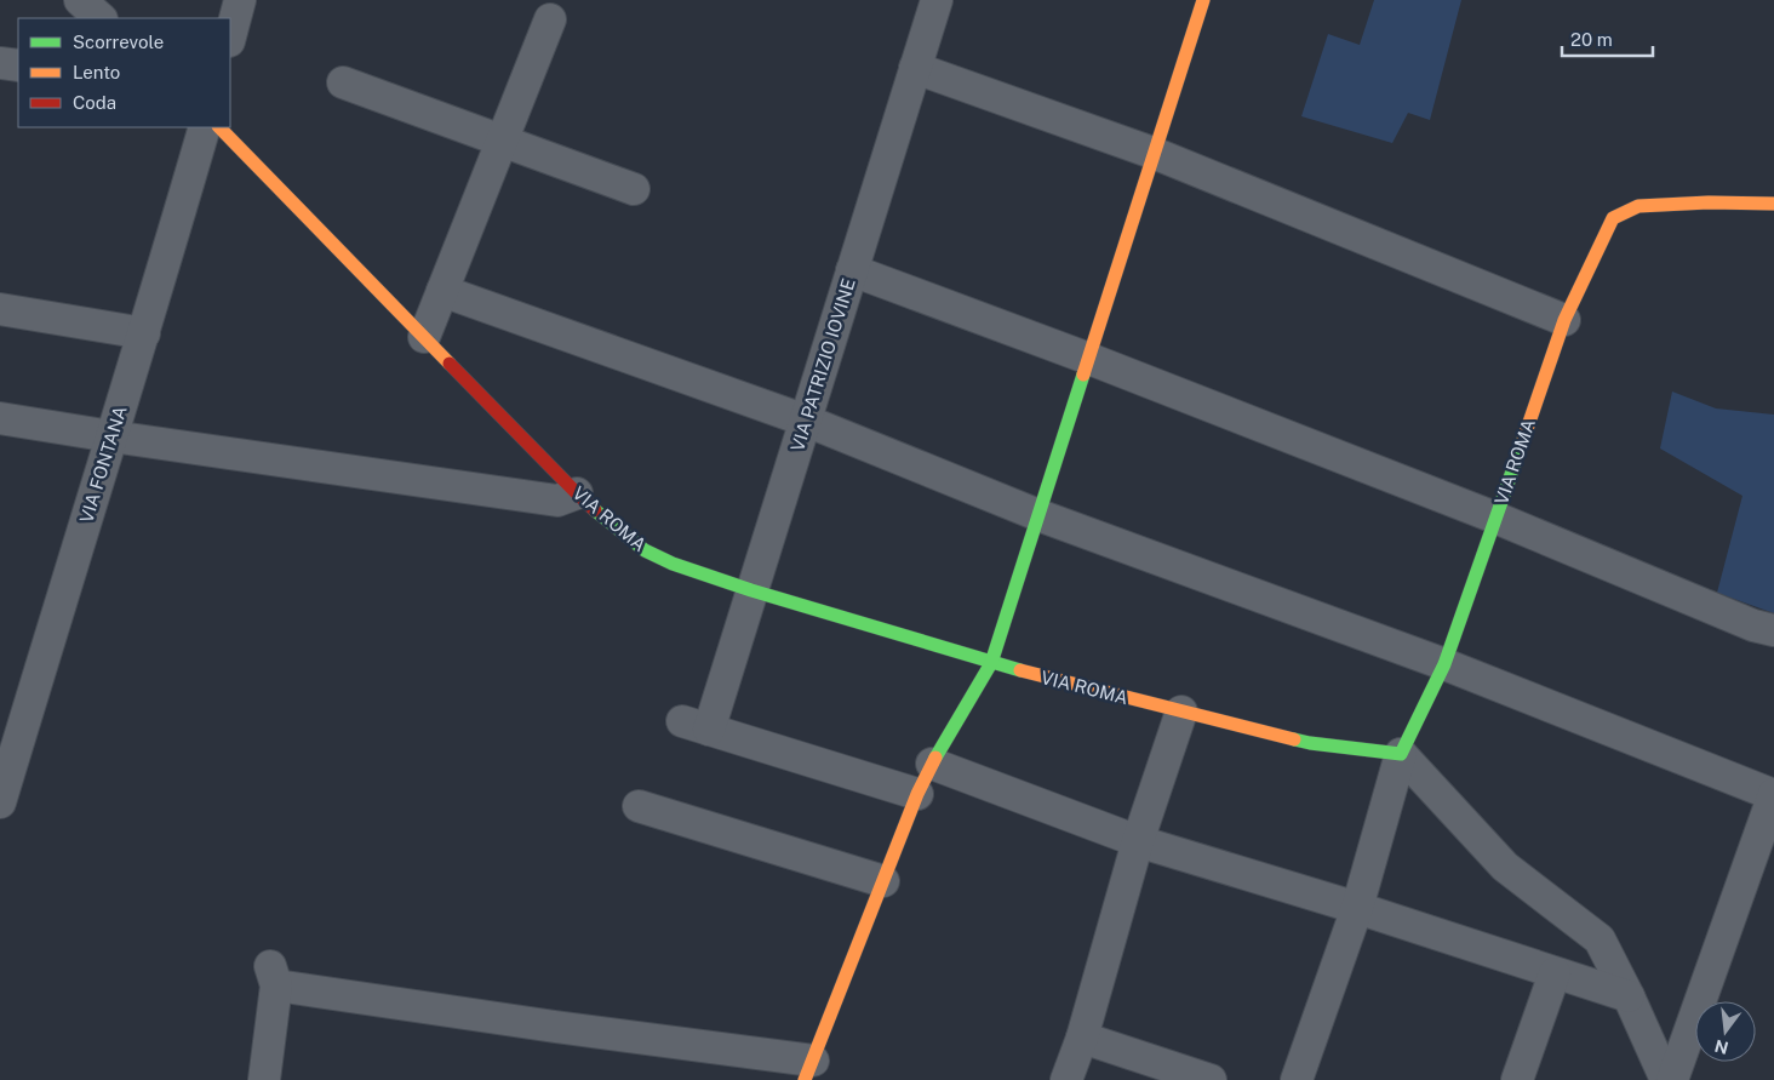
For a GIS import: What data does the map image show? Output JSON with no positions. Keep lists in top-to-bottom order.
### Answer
{
  "streets": {
    "street": ["VIA PATRIZIO IOVINE", "VIA ROMA", "VIA FONTANA"]
  },
  "crossings": [
    ["VIA PATRIZIO IOVINE", "VIA ROMA"]
  ],
  "legend": ["Scorrevole", "Lento", "Coda"],
  "scale_bar": "20 m",
  "north": "bottom"
}
